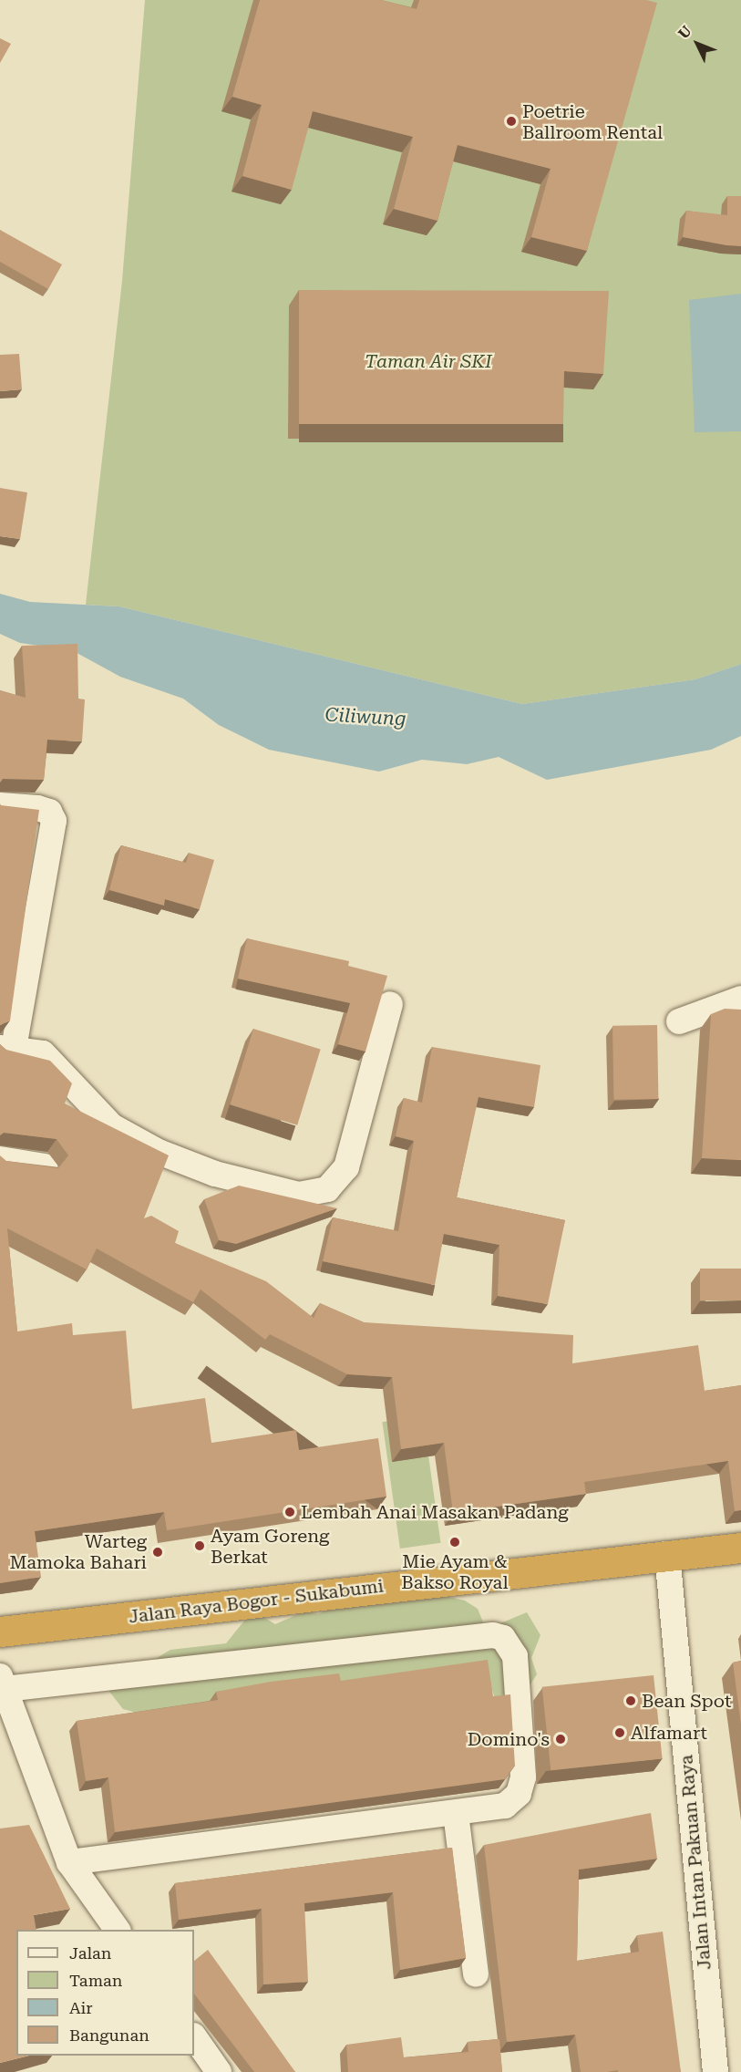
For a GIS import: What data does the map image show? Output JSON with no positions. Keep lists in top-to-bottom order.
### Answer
{
  "streets": {
    "highway": ["Jalan Raya Bogor - Sukabumi"],
    "street": ["Jalan Intan Pakuan Raya"]
  },
  "crossings": [
    ["Jalan Raya Bogor - Sukabumi", "Jalan Intan Pakuan Raya"]
  ],
  "water": ["Ciliwung"],
  "parks": ["Taman Air SKI"],
  "places": [
    "Poetrie Ballroom Rental",
    "Lembah Anai Masakan Padang",
    "Mie Ayam & Bakso Royal",
    "Ayam Goreng Berkat",
    "Warteg Mamoka Bahari",
    "Bean Spot",
    "Alfamart",
    "Domino's"
  ],
  "legend": [
    "Jalan",
    "Taman",
    "Air",
    "Bangunan"
  ],
  "north": "top left"
}
